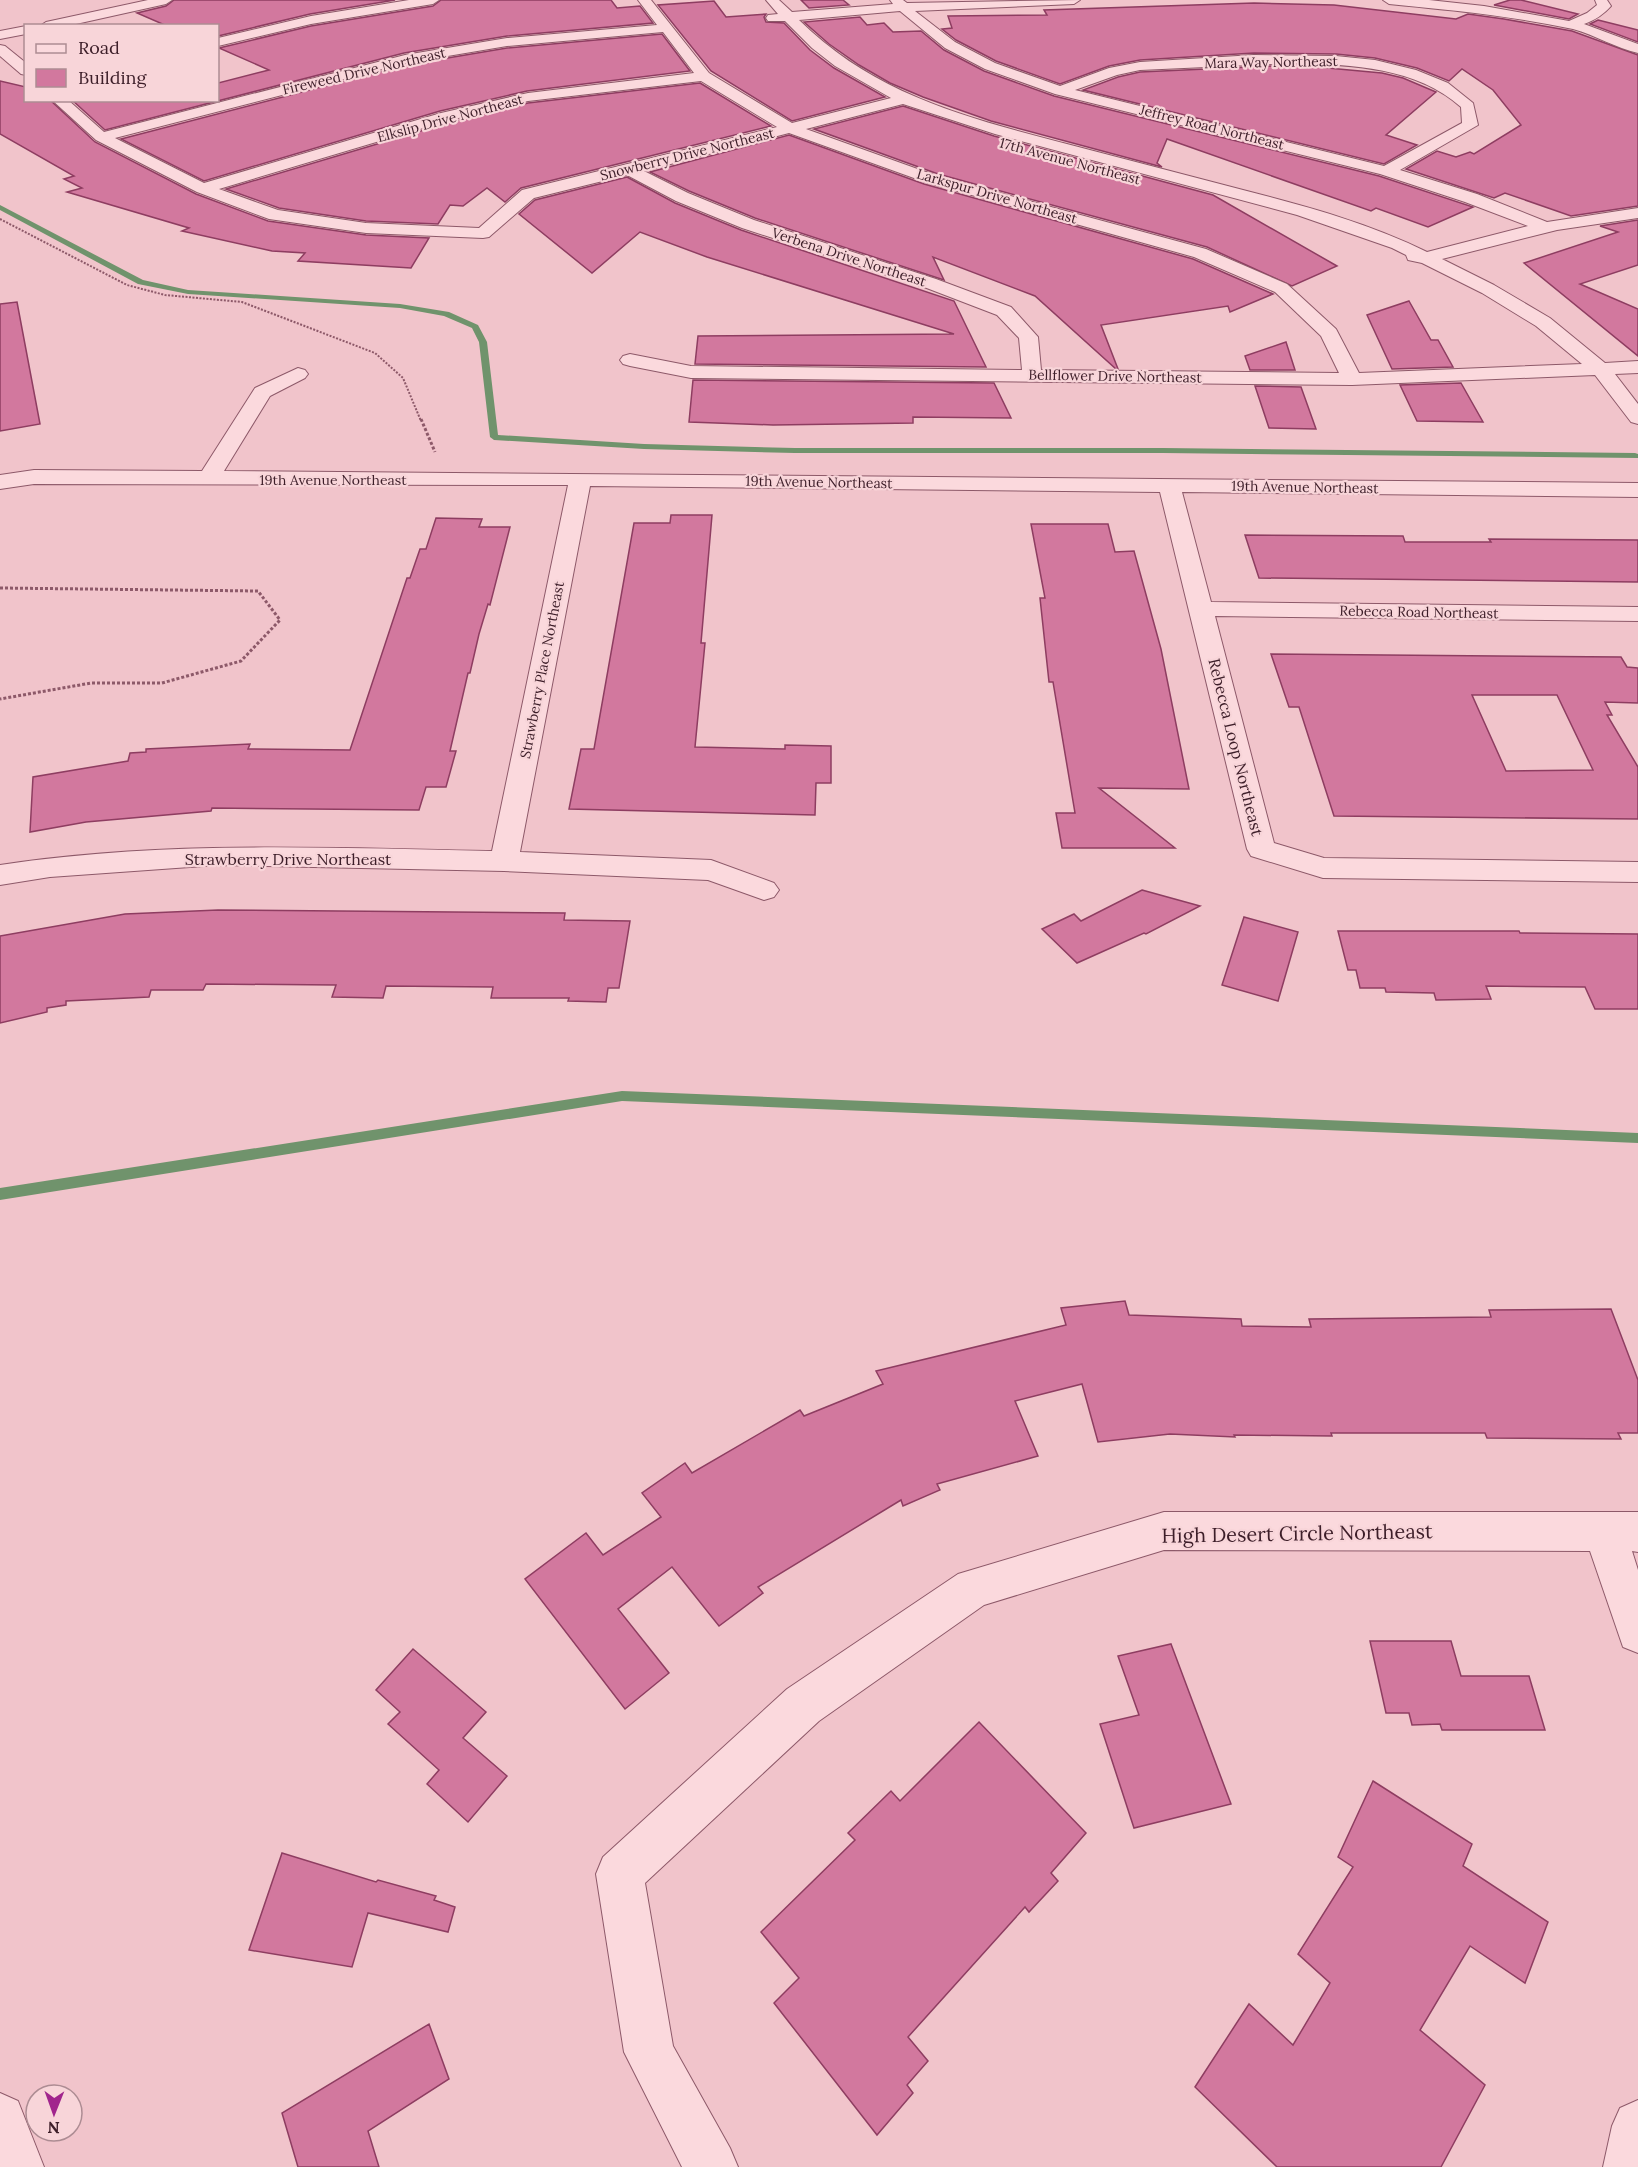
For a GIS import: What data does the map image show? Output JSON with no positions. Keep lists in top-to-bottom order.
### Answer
{
  "streets": {
    "street": [
      "Mara Way Northeast",
      "Fireweed Drive Northeast",
      "Elkslip Drive Northeast",
      "Jeffrey Road Northeast",
      "Snowberry Drive Northeast",
      "17th Avenue Northeast",
      "Larkspur Drive Northeast",
      "Verbena Drive Northeast",
      "Bellflower Drive Northeast",
      "19th Avenue Northeast",
      "Rebecca Road Northeast",
      "Strawberry Place Northeast",
      "Rebecca Loop Northeast",
      "Strawberry Drive Northeast",
      "High Desert Circle Northeast"
    ]
  },
  "crossings": [
    ["Mara Way Northeast", "Jeffrey Road Northeast"],
    ["Fireweed Drive Northeast", "Larkspur Drive Northeast"],
    ["Elkslip Drive Northeast", "Snowberry Drive Northeast"],
    ["Elkslip Drive Northeast", "Larkspur Drive Northeast"],
    ["Snowberry Drive Northeast", "17th Avenue Northeast"],
    ["Snowberry Drive Northeast", "Larkspur Drive Northeast"],
    ["Snowberry Drive Northeast", "Verbena Drive Northeast"],
    ["17th Avenue Northeast", "Bellflower Drive Northeast"],
    ["Larkspur Drive Northeast", "Bellflower Drive Northeast"],
    ["Verbena Drive Northeast", "Bellflower Drive Northeast"],
    ["19th Avenue Northeast", "Strawberry Place Northeast"],
    ["19th Avenue Northeast", "Rebecca Loop Northeast"],
    ["Rebecca Road Northeast", "Rebecca Loop Northeast"],
    ["Strawberry Place Northeast", "Strawberry Drive Northeast"]
  ],
  "legend": ["Road", "Building"],
  "north": "bottom"
}
